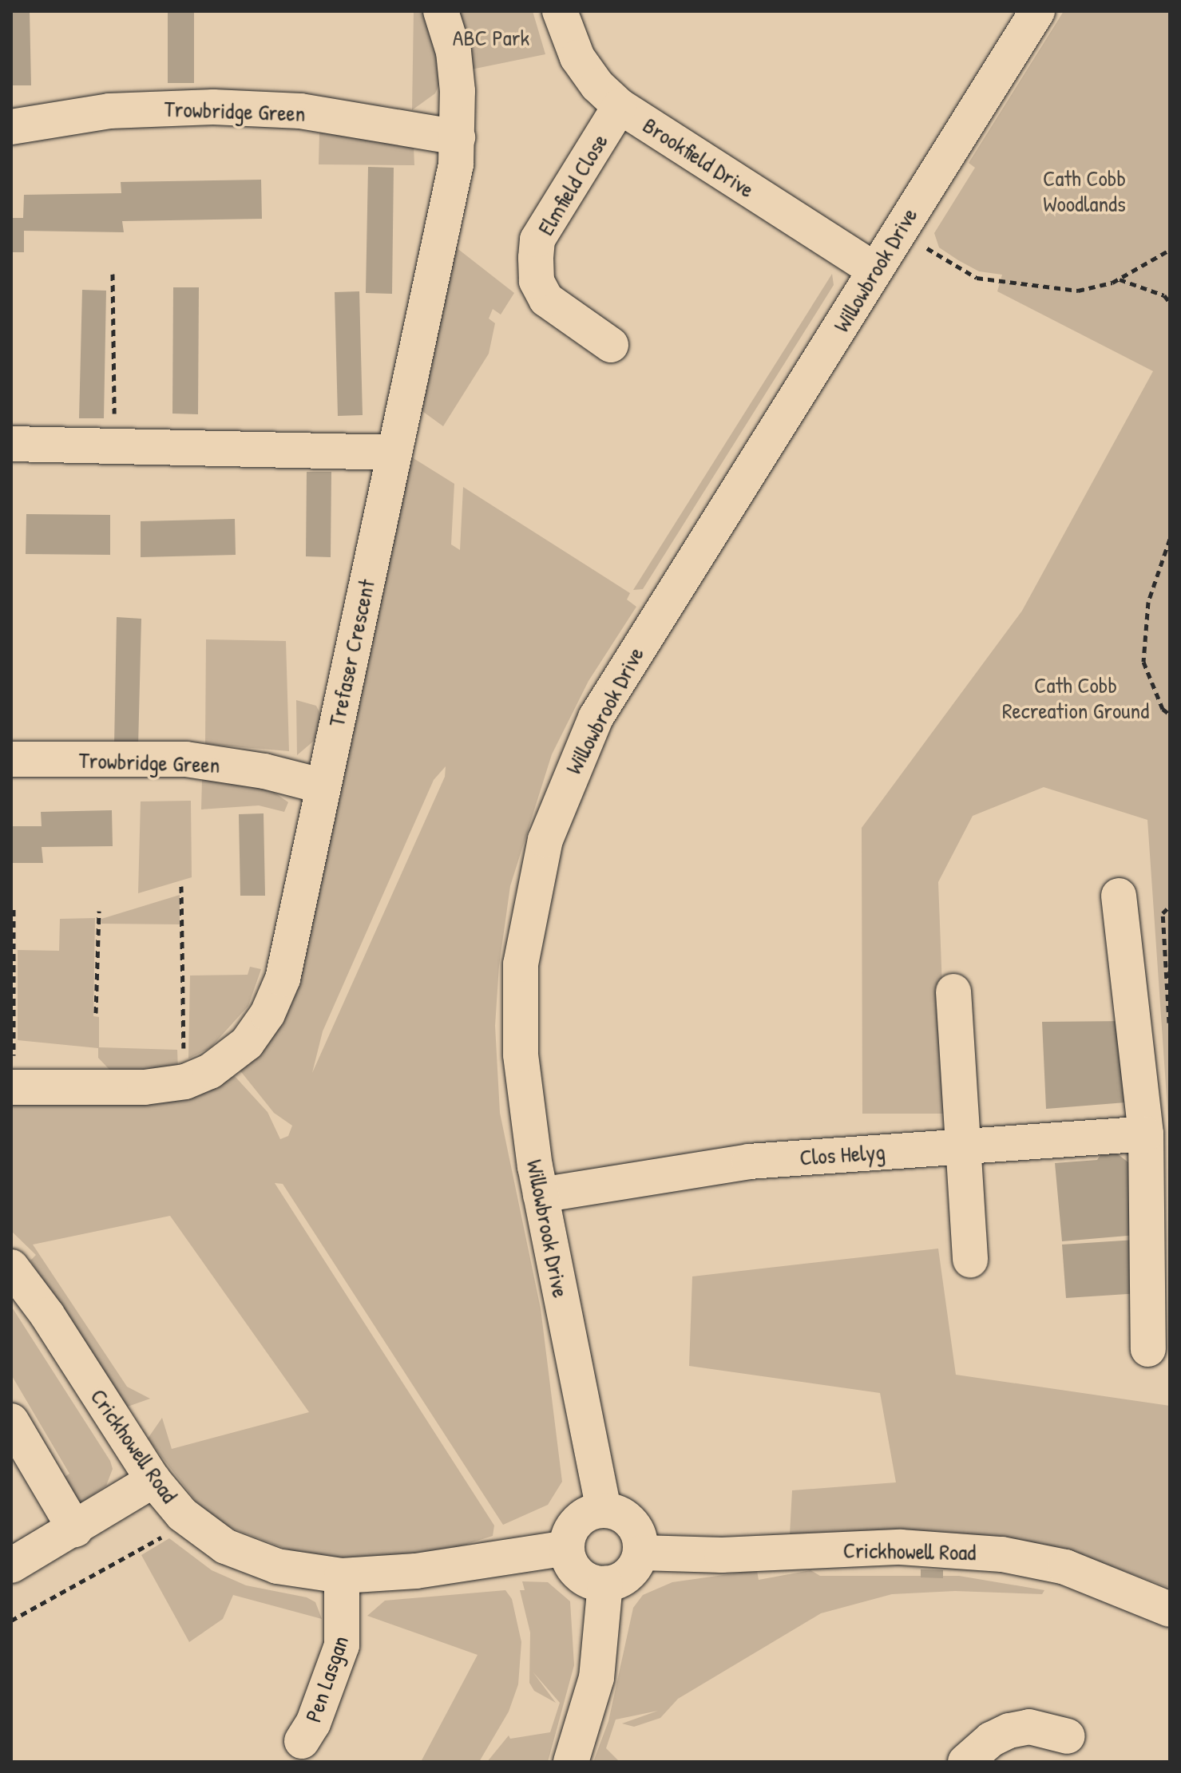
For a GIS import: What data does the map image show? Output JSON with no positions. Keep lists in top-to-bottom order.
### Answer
{
  "streets": {
    "street": [
      "Trowbridge Green",
      "Brookfield Drive",
      "Elmfield Close",
      "Willowbrook Drive",
      "Trefaser Crescent",
      "Clos Helyg",
      "Crickhowell Road",
      "Pen Lasgan"
    ]
  },
  "crossings": [
    ["Trowbridge Green", "Trefaser Crescent"],
    ["Brookfield Drive", "Elmfield Close"],
    ["Brookfield Drive", "Willowbrook Drive"],
    ["Willowbrook Drive", "Clos Helyg"],
    ["Willowbrook Drive", "Crickhowell Road"],
    ["Crickhowell Road", "Pen Lasgan"]
  ],
  "parks": ["ABC Park", "Cath Cobb Woodlands", "Cath Cobb Recreation Ground"]
}
